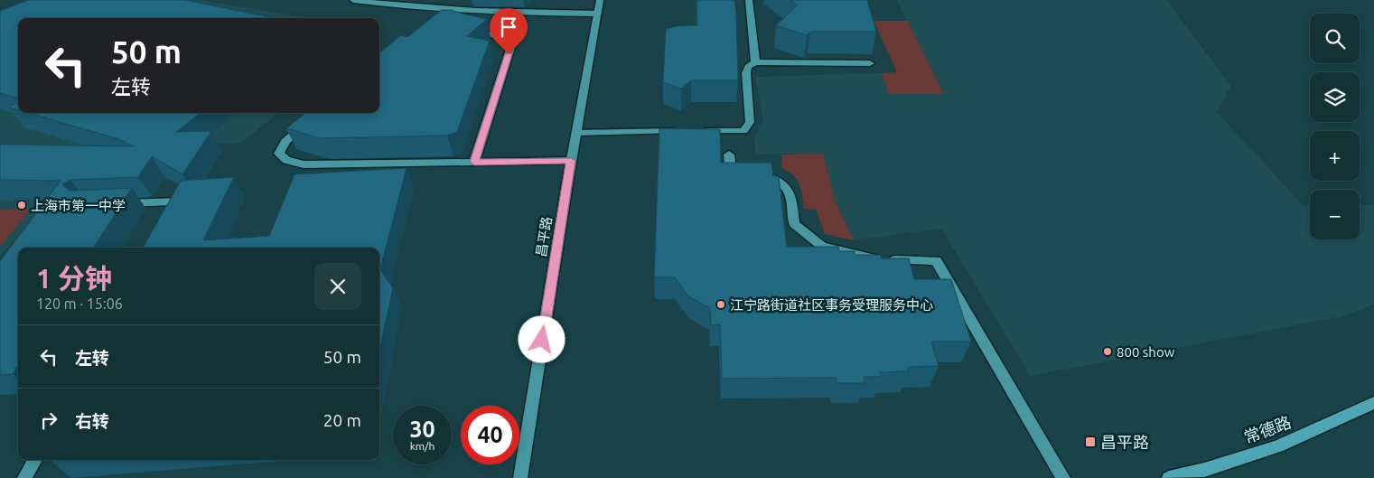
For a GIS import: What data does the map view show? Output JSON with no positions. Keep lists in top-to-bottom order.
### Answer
{
  "streets": {
    "main road": ["常德路"],
    "street": ["昌平路"]
  },
  "places": {
    "other": ["上海市第一中学", "江宁路街道社区事务受理服务中心", "800 show"],
    "transit": ["昌平路"]
  },
  "page": {
    "map_buttons": ["+", "−"],
    "turn": ["50 m", "左转"],
    "heading": ["1 分钟", "120 m · 15:06"],
    "list": [
      {
        "name": "左转",
        "value": "50 m"
      },
      {
        "name": "右转",
        "value": "20 m"
      }
    ],
    "speed": "30 km/h",
    "limit": "40"
  }
}
